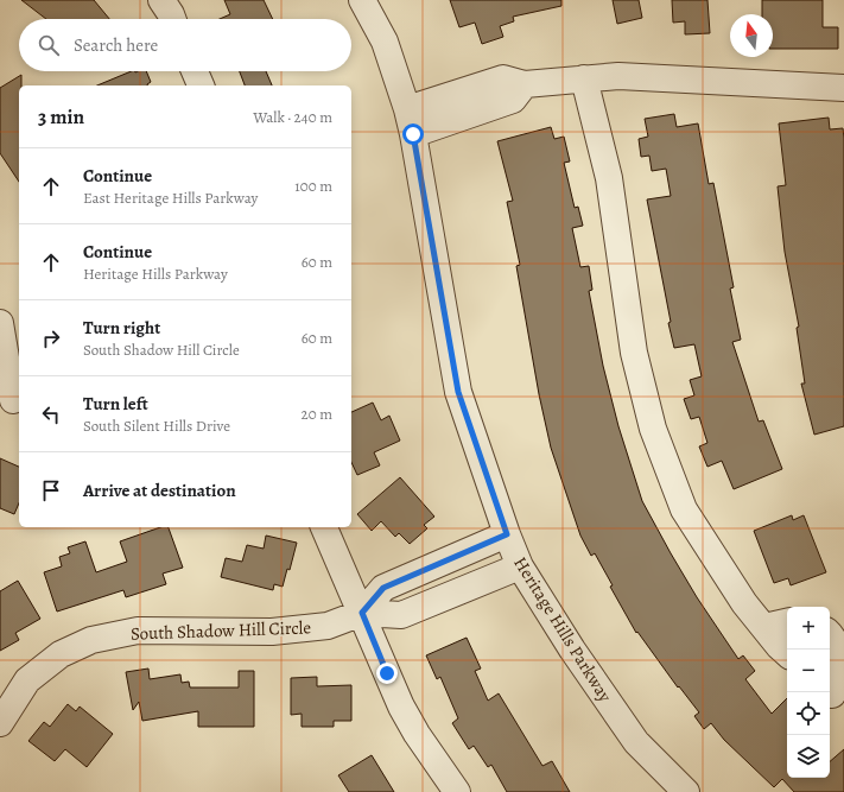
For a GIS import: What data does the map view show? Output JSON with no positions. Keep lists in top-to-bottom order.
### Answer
{
  "streets": {
    "street": ["Heritage Hills Parkway", "South Shadow Hill Circle"]
  },
  "crossings": [
    ["Heritage Hills Parkway", "South Shadow Hill Circle"]
  ],
  "north": "top",
  "page": {
    "search": "Search here",
    "heading": ["3 min", "Walk · 240 m"],
    "list": [
      ["Continue", "East Heritage Hills Parkway", "100 m"],
      ["Continue", "Heritage Hills Parkway", "60 m"],
      ["Turn right", "South Shadow Hill Circle", "60 m"],
      ["Turn left", "South Silent Hills Drive", "20 m"],
      "Arrive at destination"
    ],
    "map_buttons": ["+", "−"]
  }
}
